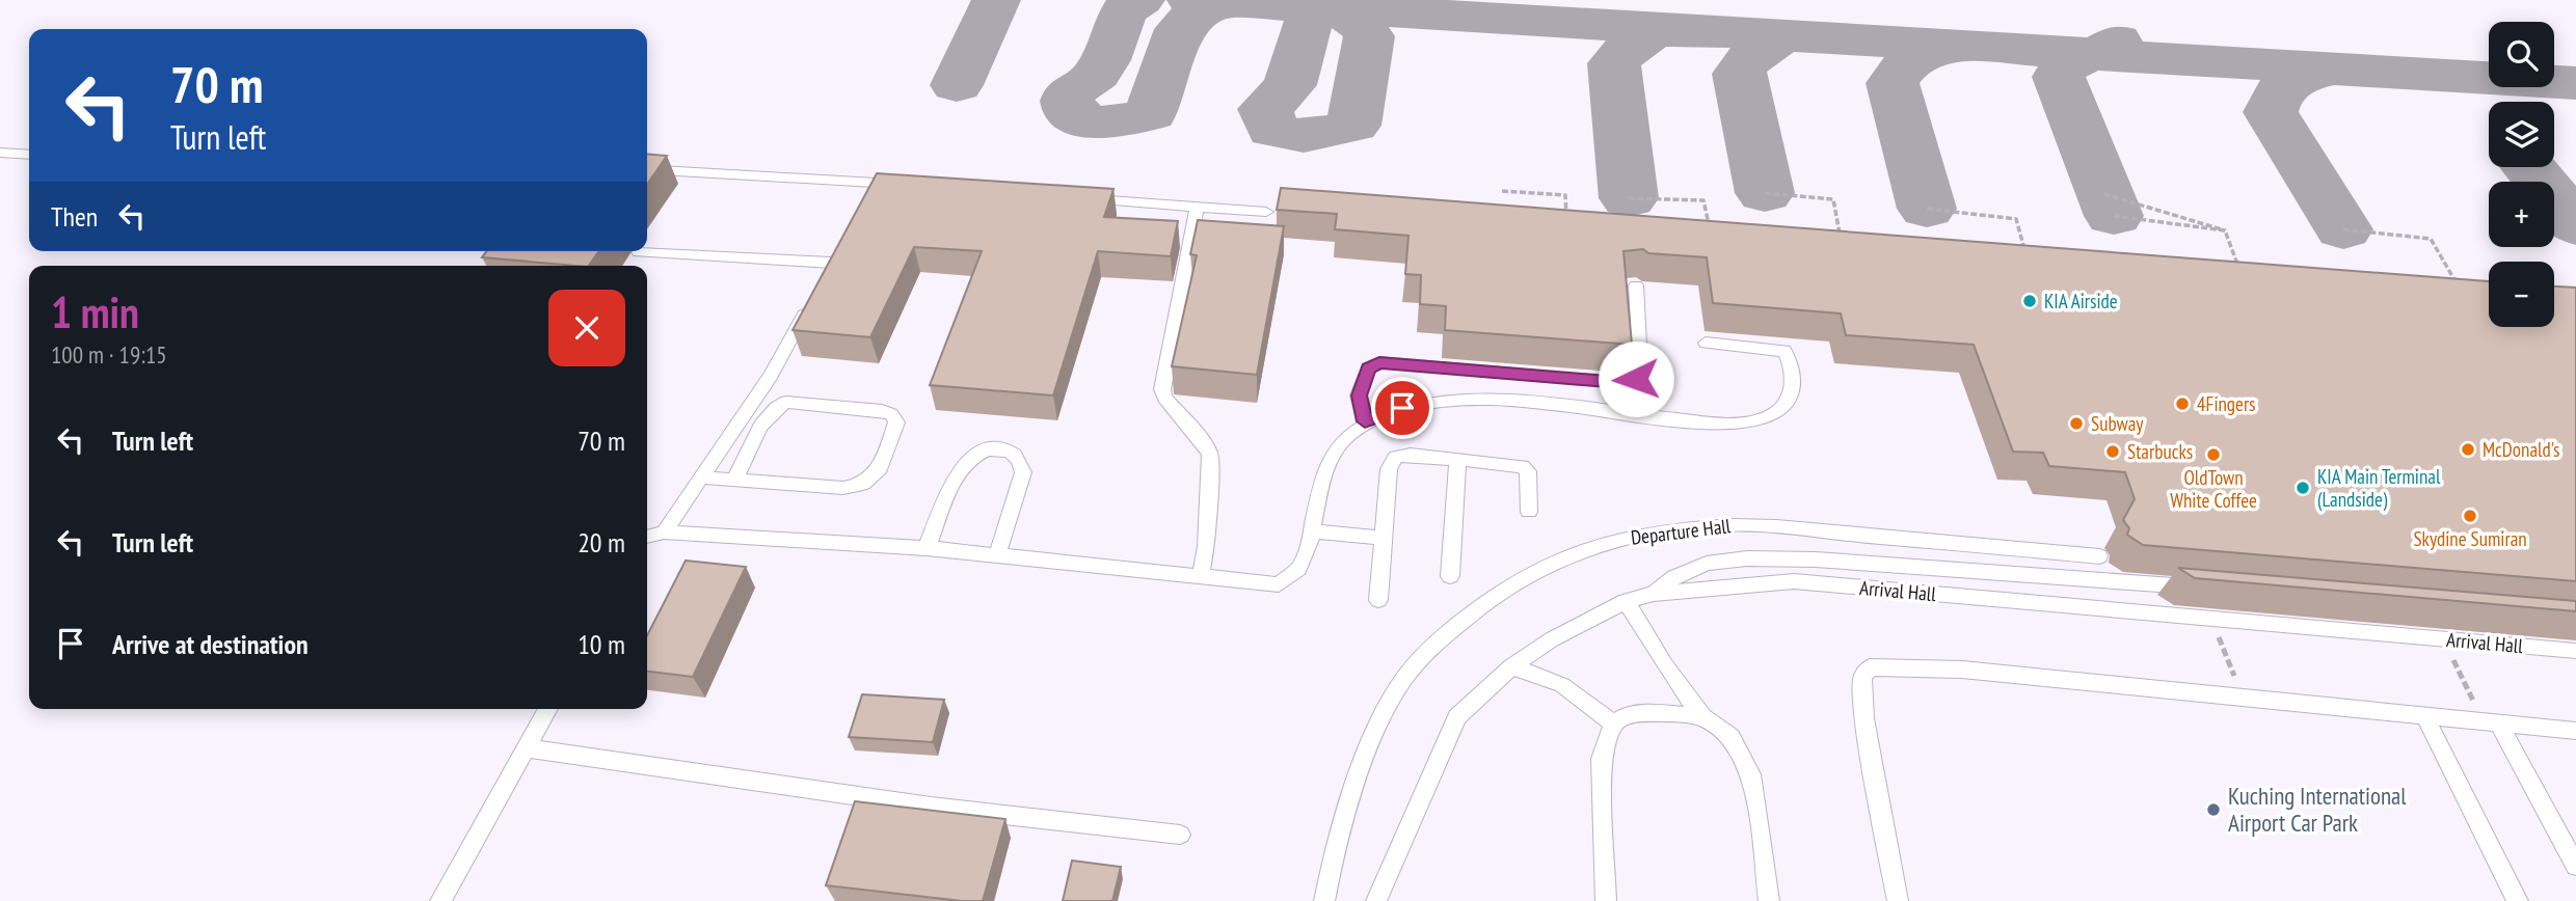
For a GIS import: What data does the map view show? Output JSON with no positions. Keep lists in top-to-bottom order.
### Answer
{
  "streets": {
    "lane": ["Departure Hall", "Arrival Hall"]
  },
  "places": [
    "KIA Airside",
    "4Fingers",
    "Subway",
    "McDonald's",
    "Starbucks",
    "OldTown White Coffee",
    "KIA Main Terminal (Landside)",
    "Skydine Sumiran",
    "Kuching International Airport Car Park"
  ],
  "page": {
    "map_buttons": ["+", "−"],
    "turn": ["70 m", "Turn left"],
    "then": "Then",
    "heading": ["1 min", "100 m · 19:15"],
    "list": [
      {
        "name": "Turn left",
        "value": "70 m"
      },
      {
        "name": "Turn left",
        "value": "20 m"
      },
      {
        "name": "Arrive at destination",
        "value": "10 m"
      }
    ]
  }
}
